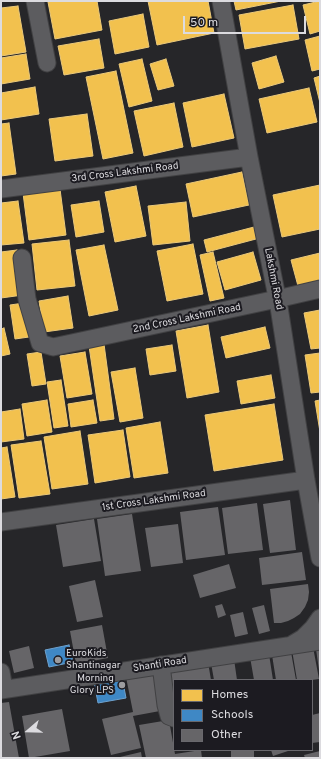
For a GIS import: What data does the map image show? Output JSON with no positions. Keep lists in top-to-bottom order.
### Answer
{
  "streets": {
    "street": [
      "3rd Cross Lakshmi Road",
      "Lakshmi Road",
      "2nd Cross Lakshmi Road",
      "1st Cross Lakshmi Road",
      "Shanti Road"
    ]
  },
  "crossings": [
    ["3rd Cross Lakshmi Road", "Lakshmi Road"],
    ["Lakshmi Road", "2nd Cross Lakshmi Road"],
    ["Lakshmi Road", "1st Cross Lakshmi Road"]
  ],
  "places": ["EuroKids Shantinagar", "Morning Glory LPS"],
  "legend": ["Homes", "Schools", "Other"],
  "scale_bar": "50 m",
  "north": "left"
}
